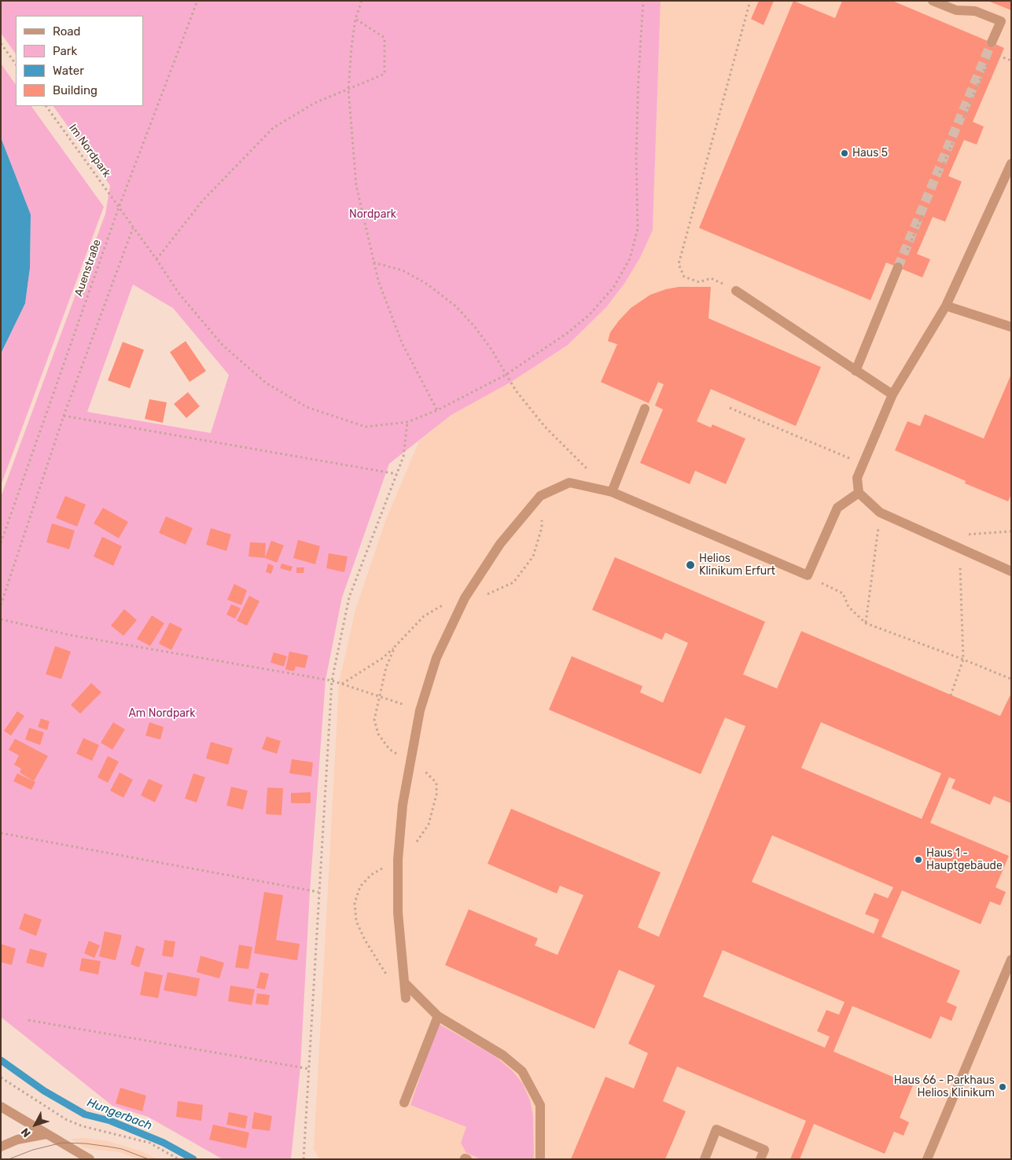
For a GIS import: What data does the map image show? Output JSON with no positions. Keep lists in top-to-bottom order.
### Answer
{
  "streets": {
    "path": ["Im Nordpark", "Auenstraße"]
  },
  "crossings": [
    ["Im Nordpark", "Auenstraße"]
  ],
  "water": ["Hungerbach"],
  "parks": ["Nordpark", "Am Nordpark"],
  "places": [
    "Haus 5",
    "Helios Klinikum Erfurt",
    "Haus 1 - Hauptgebäude",
    "Haus 66 - Parkhaus Helios Klinikum"
  ],
  "legend": [
    "Road",
    "Park",
    "Water",
    "Building"
  ],
  "north": "bottom left"
}
